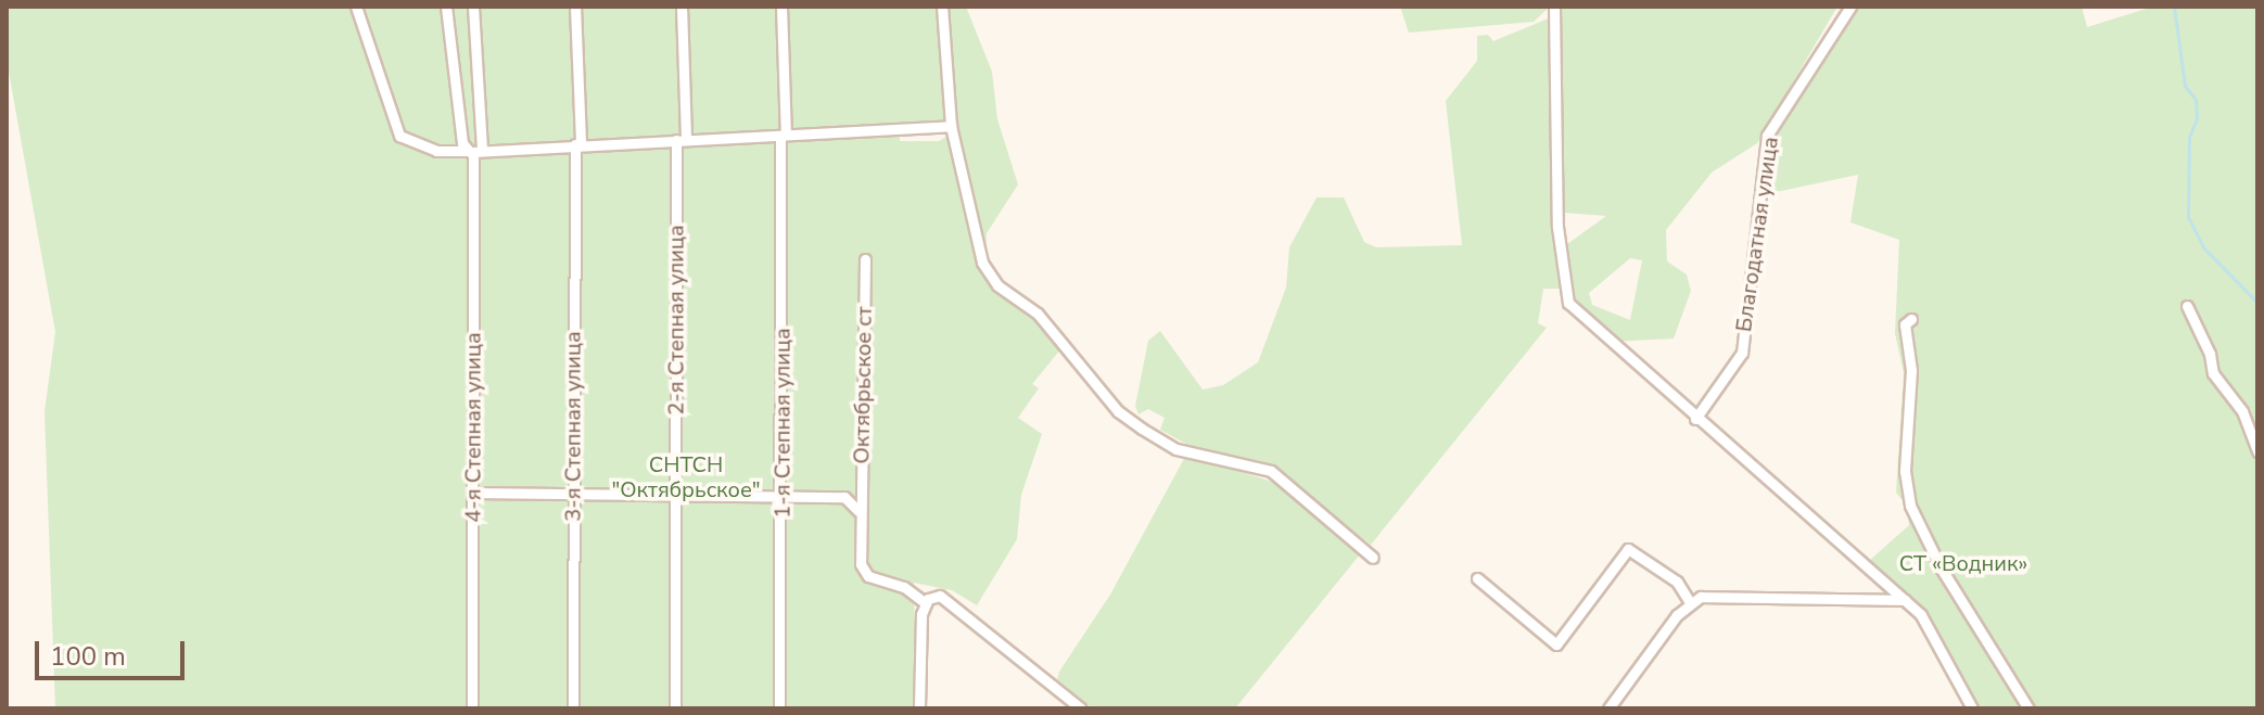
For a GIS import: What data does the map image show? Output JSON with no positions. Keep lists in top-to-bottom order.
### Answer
{
  "streets": {
    "street": [
      "Благодатная улица",
      "2-я Степная улица",
      "Октябрьское ст",
      "1-я Степная улица",
      "3-я Степная улица",
      "4-я Степная улица"
    ]
  },
  "parks": ["СНТСН \"Октябрьское\"", "СТ «Водник»"],
  "scale_bar": "100 m"
}
